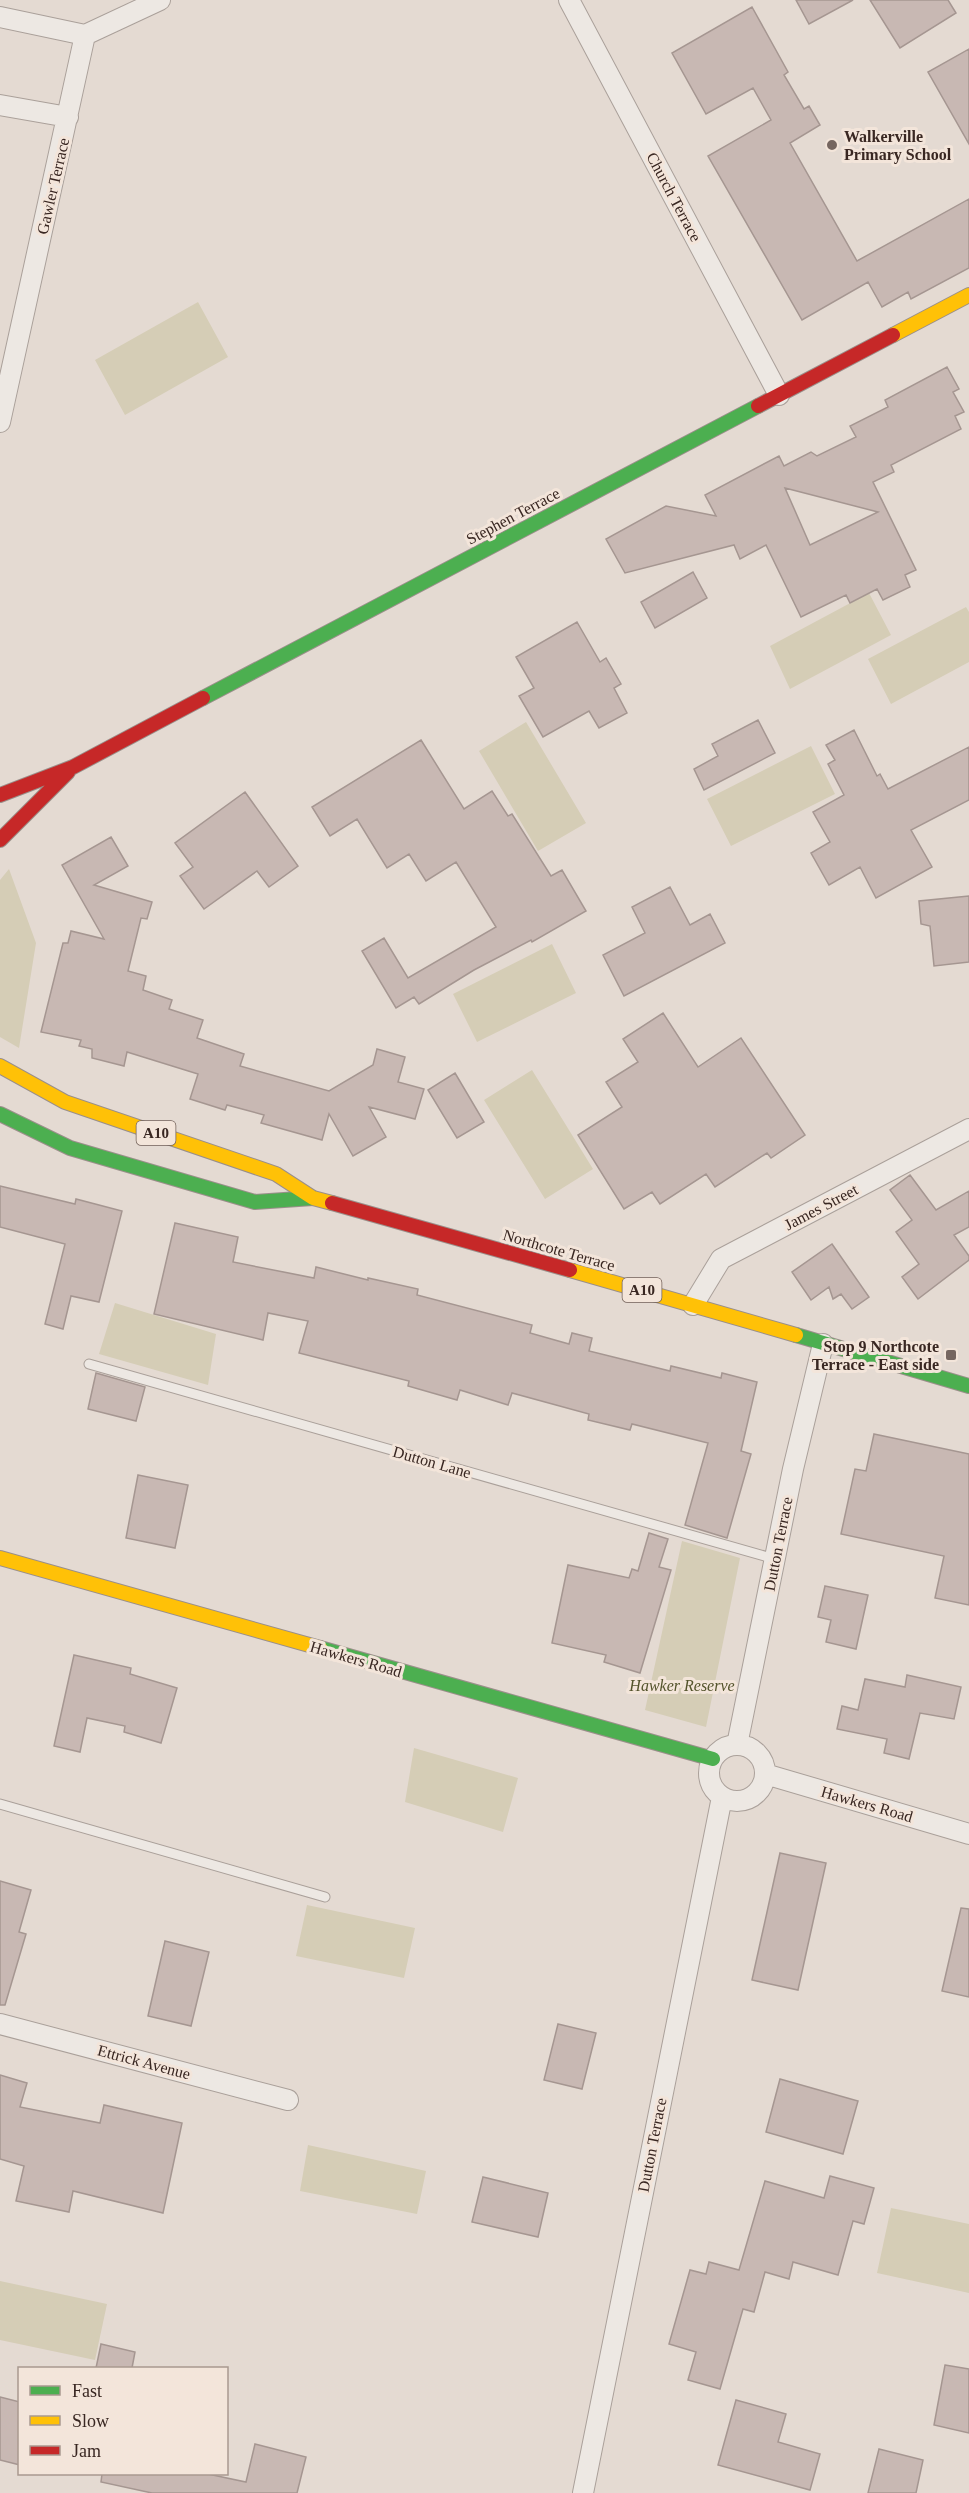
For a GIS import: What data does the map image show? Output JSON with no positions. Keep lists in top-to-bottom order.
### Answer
{
  "streets": {
    "main road": [
      "Stephen Terrace",
      "A10",
      "Northcote Terrace",
      "Hawkers Road"
    ],
    "street": [
      "Gawler Terrace",
      "Church Terrace",
      "James Street",
      "Dutton Terrace",
      "Ettrick Avenue"
    ],
    "lane": ["Dutton Lane"]
  },
  "crossings": [
    ["Church Terrace", "Stephen Terrace"],
    ["James Street", "Northcote Terrace"],
    ["Northcote Terrace", "Dutton Terrace"],
    ["Dutton Lane", "Dutton Terrace"],
    ["Dutton Terrace", "Hawkers Road"]
  ],
  "parks": ["Hawker Reserve"],
  "places": {
    "other": ["Walkerville Primary School"],
    "transit": ["Stop 9 Northcote Terrace - East side"]
  },
  "legend": ["Fast", "Slow", "Jam"]
}
